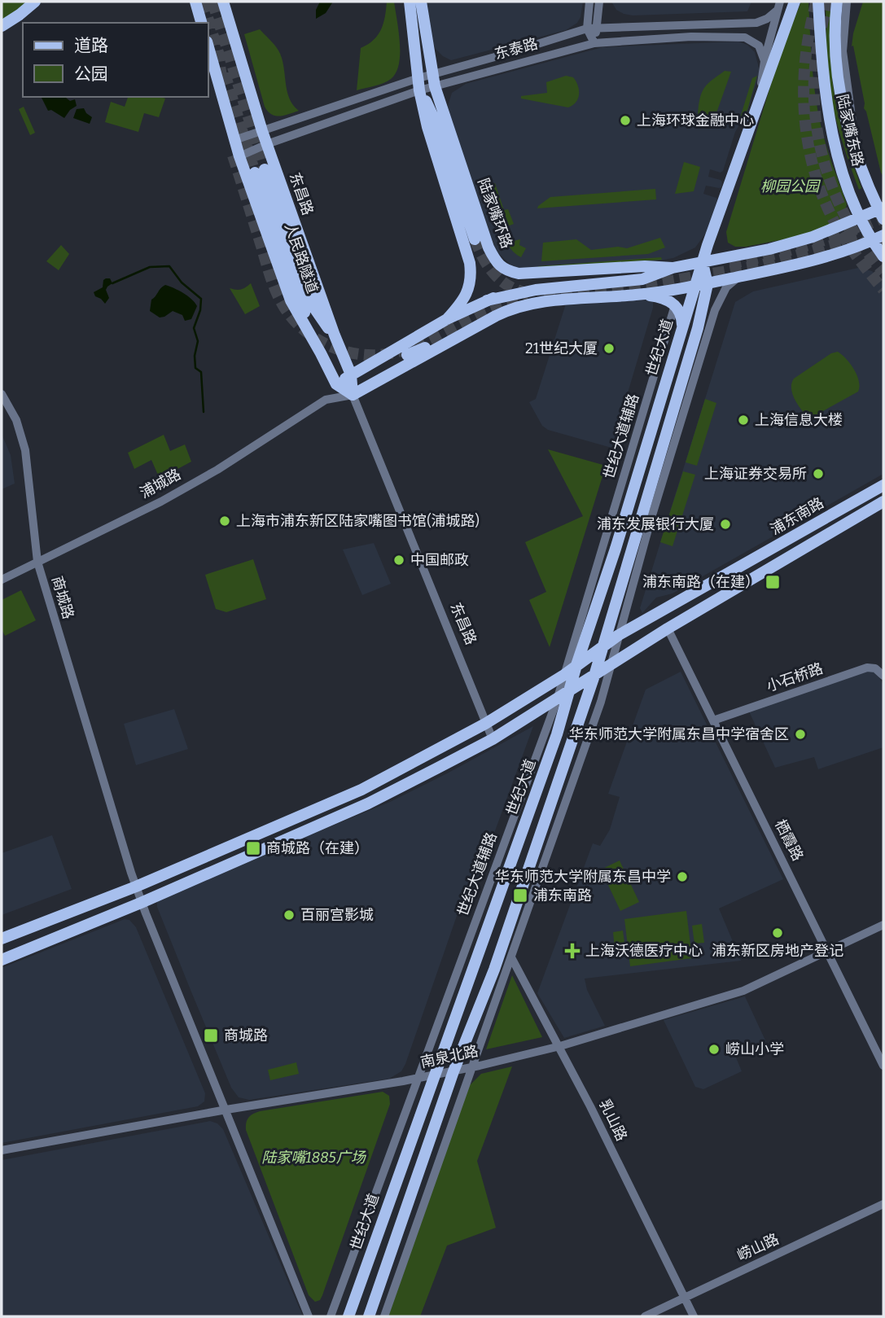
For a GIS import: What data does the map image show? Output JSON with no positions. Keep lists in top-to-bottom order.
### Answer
{
  "streets": {
    "main road": [
      "陆家嘴东路",
      "东昌路",
      "陆家嘴环路",
      "人民路隧道",
      "世纪大道",
      "浦城路",
      "浦东南路"
    ],
    "street": [
      "东泰路",
      "世纪大道辅路",
      "商城路",
      "小石桥路",
      "栖霞路",
      "南泉北路",
      "乳山路",
      "崂山路"
    ]
  },
  "crossings": [
    ["东泰路", "东昌路"],
    ["东泰路", "陆家嘴环路"],
    ["陆家嘴东路", "陆家嘴环路"],
    ["东昌路", "人民路隧道"],
    ["东昌路", "浦城路"],
    ["东昌路", "浦东南路"],
    ["陆家嘴环路", "世纪大道"],
    ["陆家嘴环路", "浦城路"],
    ["世纪大道", "浦东南路"],
    ["世纪大道", "南泉北路"],
    ["世纪大道辅路", "浦东南路"],
    ["世纪大道辅路", "南泉北路"],
    ["浦城路", "商城路"],
    ["浦东南路", "商城路"],
    ["商城路", "南泉北路"],
    ["小石桥路", "栖霞路"],
    ["栖霞路", "南泉北路"],
    ["南泉北路", "乳山路"],
    ["乳山路", "崂山路"]
  ],
  "parks": ["柳园公园", "陆家嘴1885广场"],
  "places": {
    "other": [
      "上海环球金融中心",
      "21世纪大厦",
      "上海信息大楼",
      "上海证券交易所",
      "上海市浦东新区陆家嘴图书馆(浦城路)",
      "浦东发展银行大厦",
      "中国邮政",
      "华东师范大学附属东昌中学宿舍区",
      "华东师范大学附属东昌中学",
      "百丽宫影城",
      "浦东新区房地产登记",
      "崂山小学"
    ],
    "transit": [
      "浦东南路（在建）",
      "商城路（在建）",
      "浦东南路",
      "商城路"
    ],
    "health": ["上海沃德医疗中心"]
  },
  "legend": ["道路", "公园"]
}
